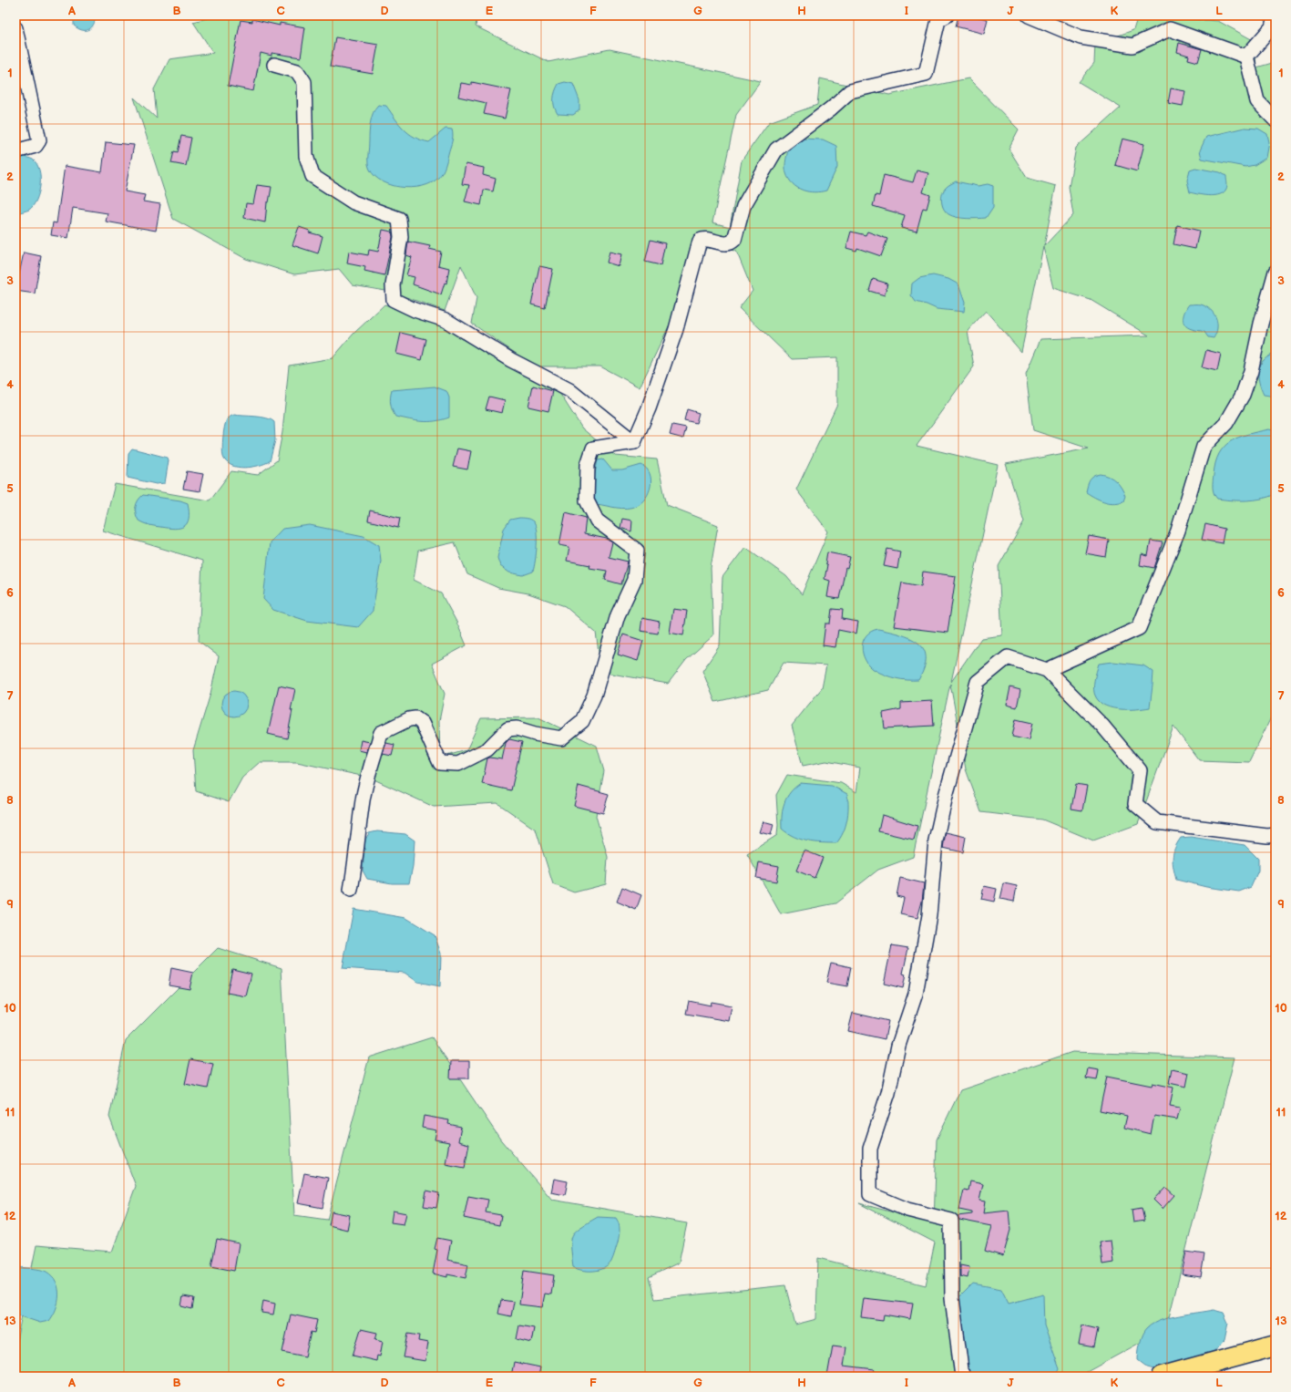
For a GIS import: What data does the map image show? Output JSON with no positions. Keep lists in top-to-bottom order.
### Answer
{
  "grid": {
    "columns": [
      "A",
      "B",
      "C",
      "D",
      "E",
      "F",
      "G",
      "H",
      "I",
      "J",
      "K",
      "L"
    ],
    "rows": [
      "1",
      "2",
      "3",
      "4",
      "5",
      "6",
      "7",
      "8",
      "9",
      "10",
      "11",
      "12",
      "13"
    ]
  }
}
